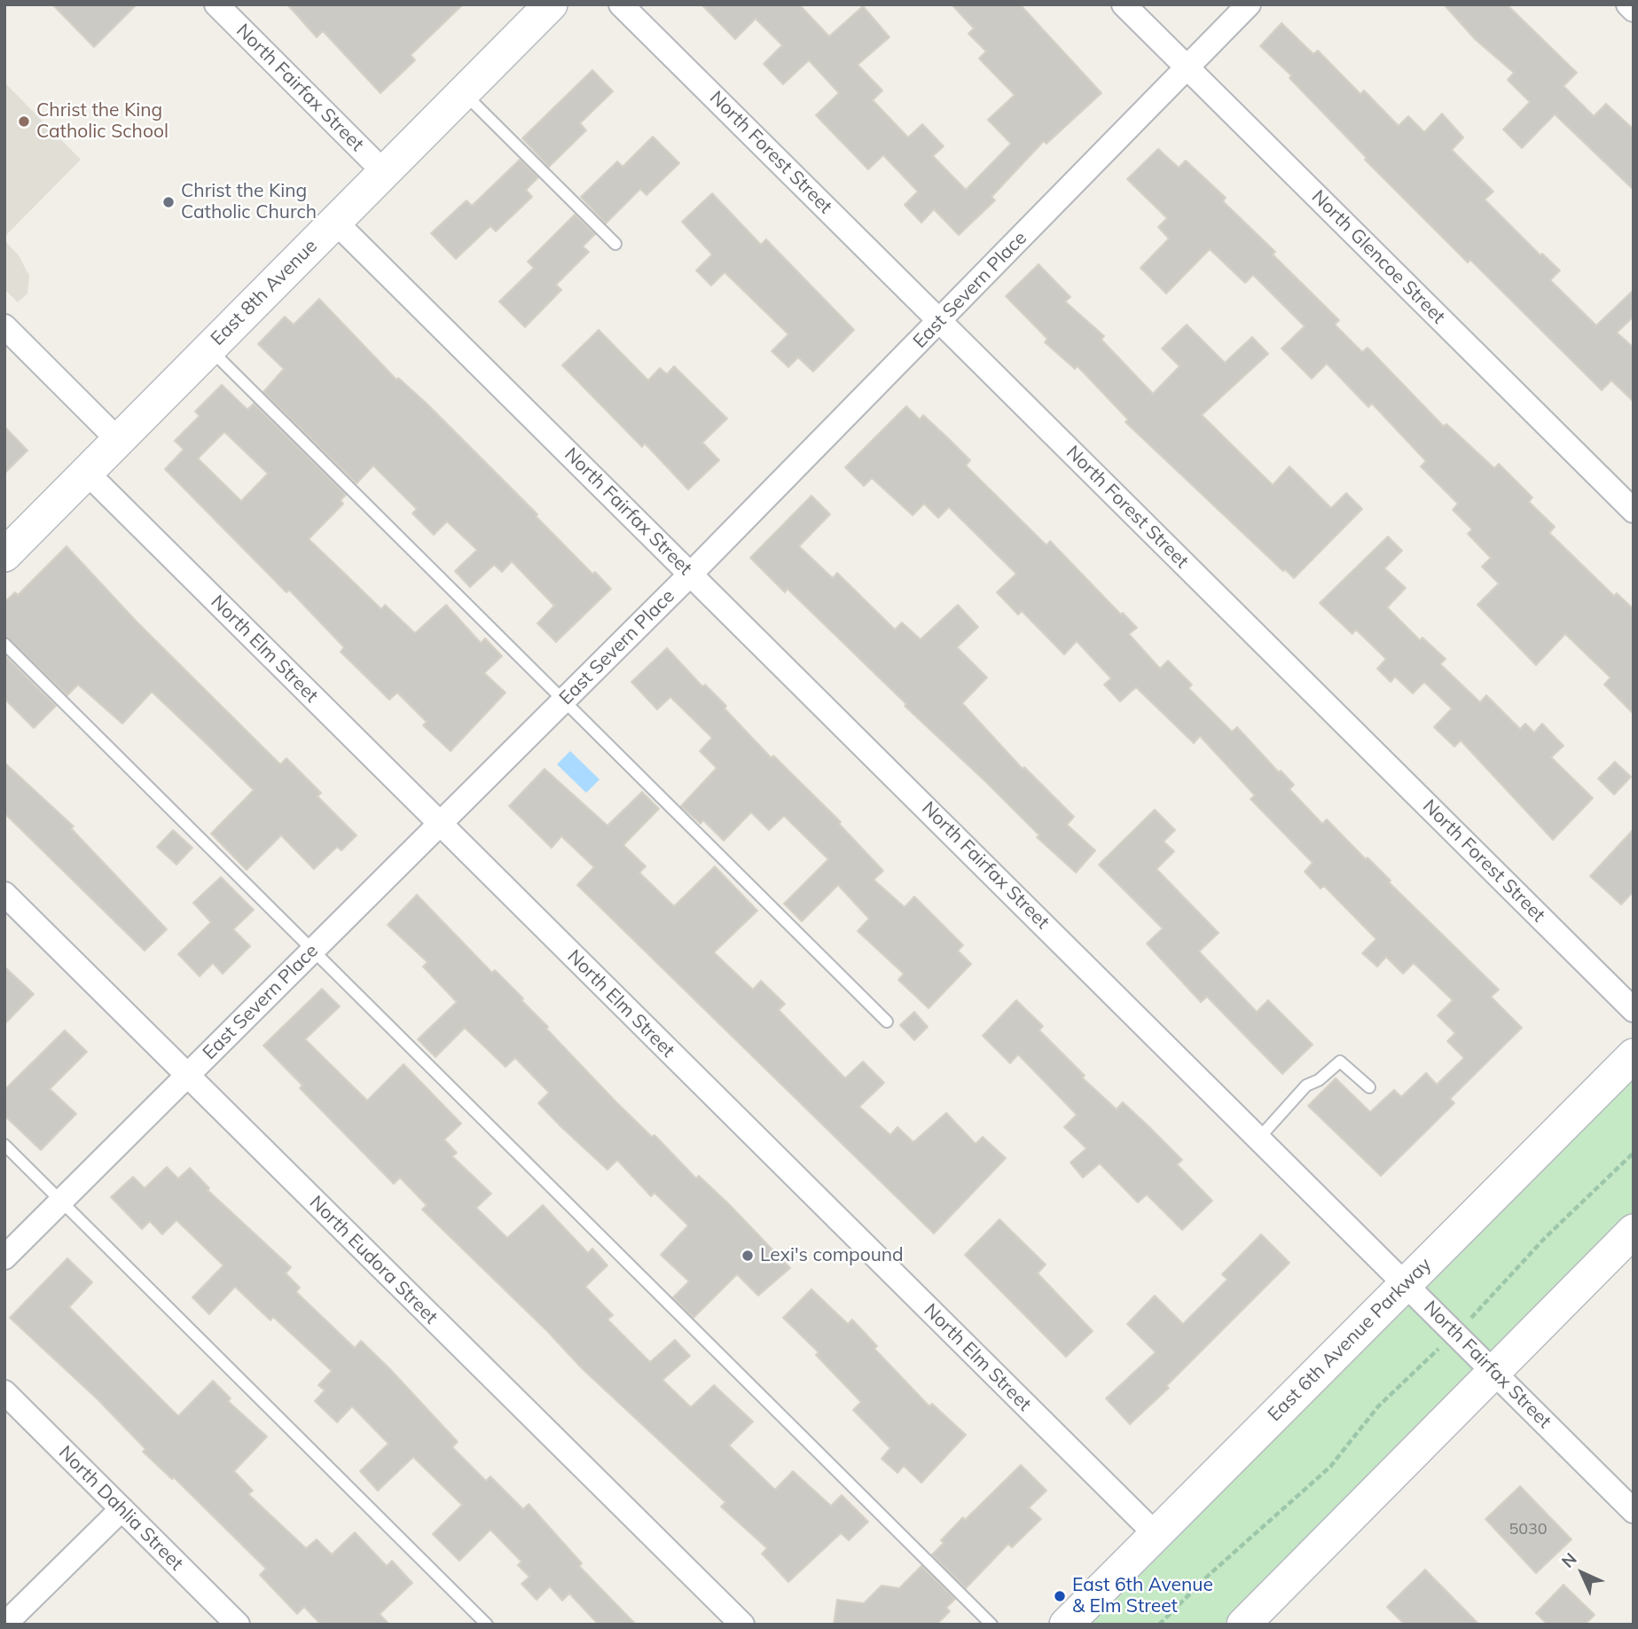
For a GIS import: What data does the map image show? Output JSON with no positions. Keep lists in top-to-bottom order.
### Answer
{
  "streets": {
    "main road": ["East 8th Avenue", "East 6th Avenue Parkway"],
    "street": [
      "North Fairfax Street",
      "North Forest Street",
      "North Glencoe Street",
      "East Severn Place",
      "North Elm Street",
      "North Eudora Street",
      "North Dahlia Street"
    ]
  },
  "crossings": [
    ["North Fairfax Street", "East Severn Place"],
    ["North Fairfax Street", "East 8th Avenue"],
    ["North Fairfax Street", "East 6th Avenue Parkway"],
    ["North Forest Street", "East Severn Place"],
    ["North Glencoe Street", "East Severn Place"],
    ["East Severn Place", "North Elm Street"],
    ["East Severn Place", "North Eudora Street"],
    ["East 8th Avenue", "North Elm Street"],
    ["North Elm Street", "East 6th Avenue Parkway"]
  ],
  "places": [
    "Christ the King Catholic School",
    "Christ the King Catholic Church",
    "Lexi's compound",
    "East 6th Avenue & Elm Street"
  ],
  "house_numbers": ["5030"],
  "north": "top left"
}
